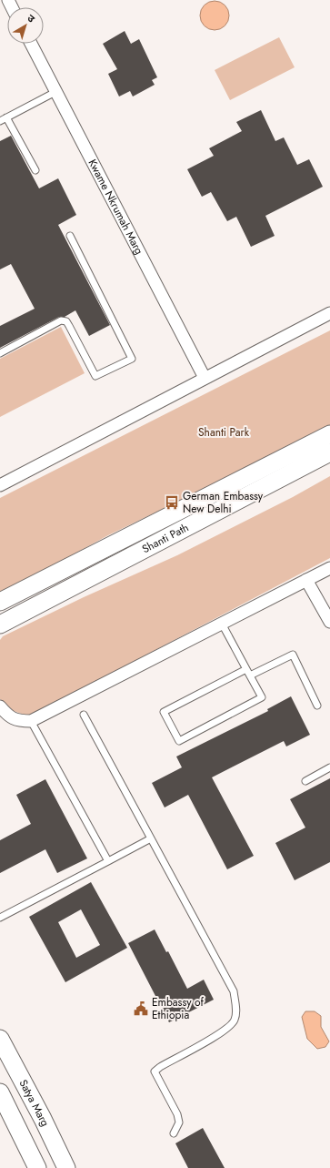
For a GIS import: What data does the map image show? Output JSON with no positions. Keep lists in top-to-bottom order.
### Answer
{
  "streets": {
    "main road": ["Shanti Path", "Satya Marg"],
    "street": ["Kwame Nkrumah Marg"]
  },
  "parks": ["Shanti Park"],
  "places": {
    "bus stop": ["German Embassy New Delhi"],
    "public building": ["Embassy of Ethiopia"]
  },
  "north": "top right"
}
